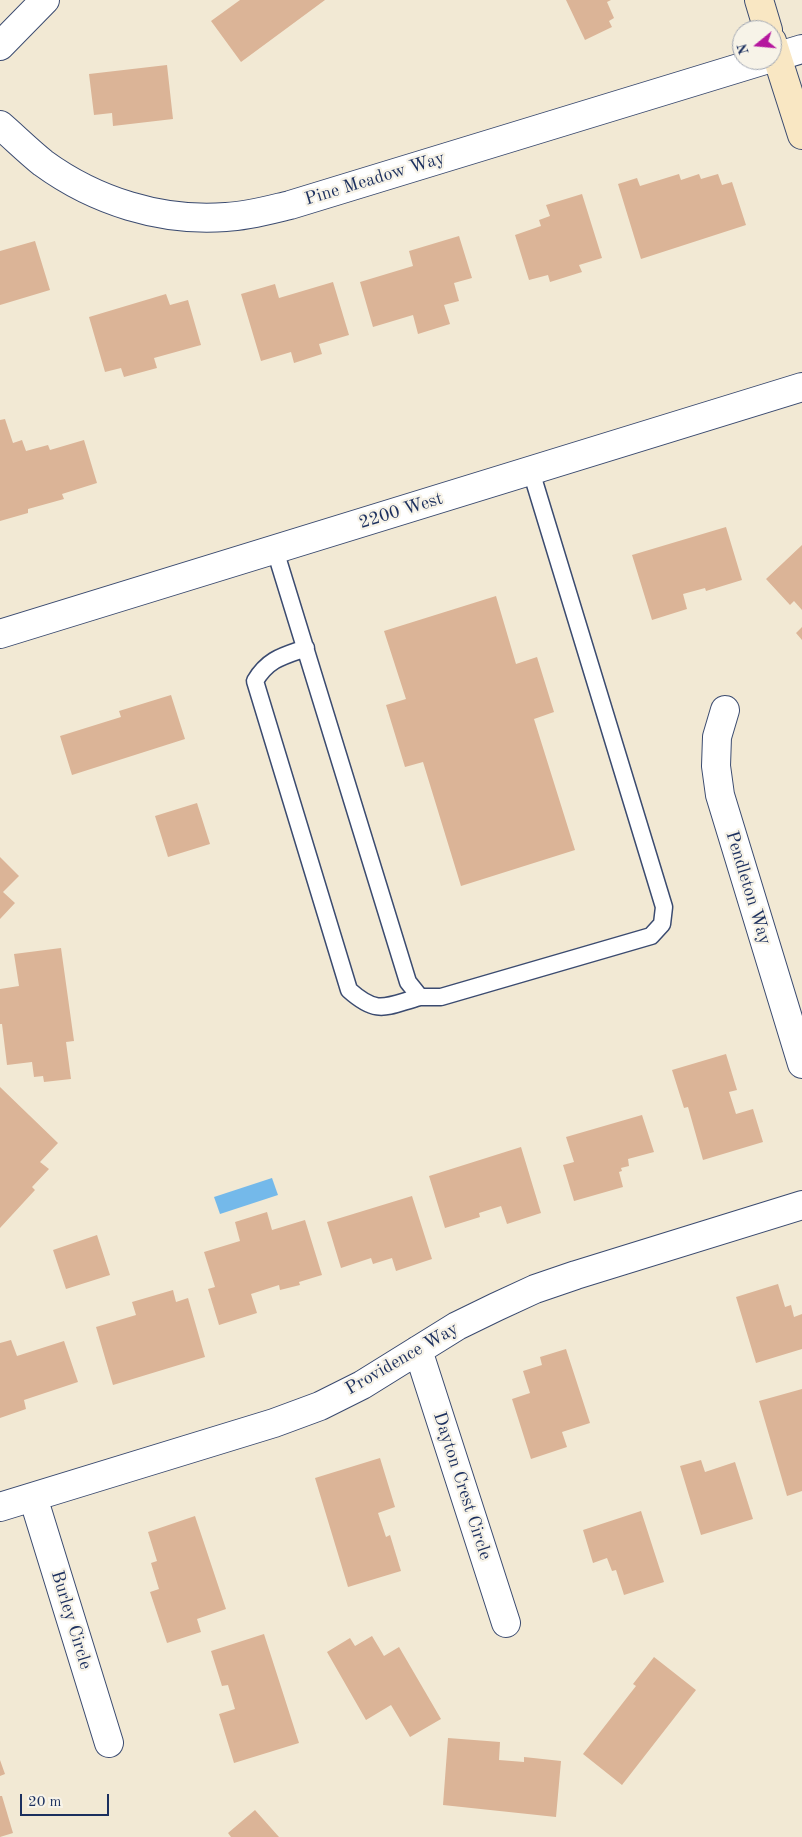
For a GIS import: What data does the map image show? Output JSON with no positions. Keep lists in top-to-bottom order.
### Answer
{
  "streets": {
    "street": [
      "Pine Meadow Way",
      "2200 West",
      "Pendleton Way",
      "Providence Way",
      "Dayton Crest Circle",
      "Burley Circle"
    ]
  },
  "crossings": [
    ["Providence Way", "Dayton Crest Circle"],
    ["Providence Way", "Burley Circle"]
  ],
  "scale_bar": "20 m",
  "north": "left"
}
